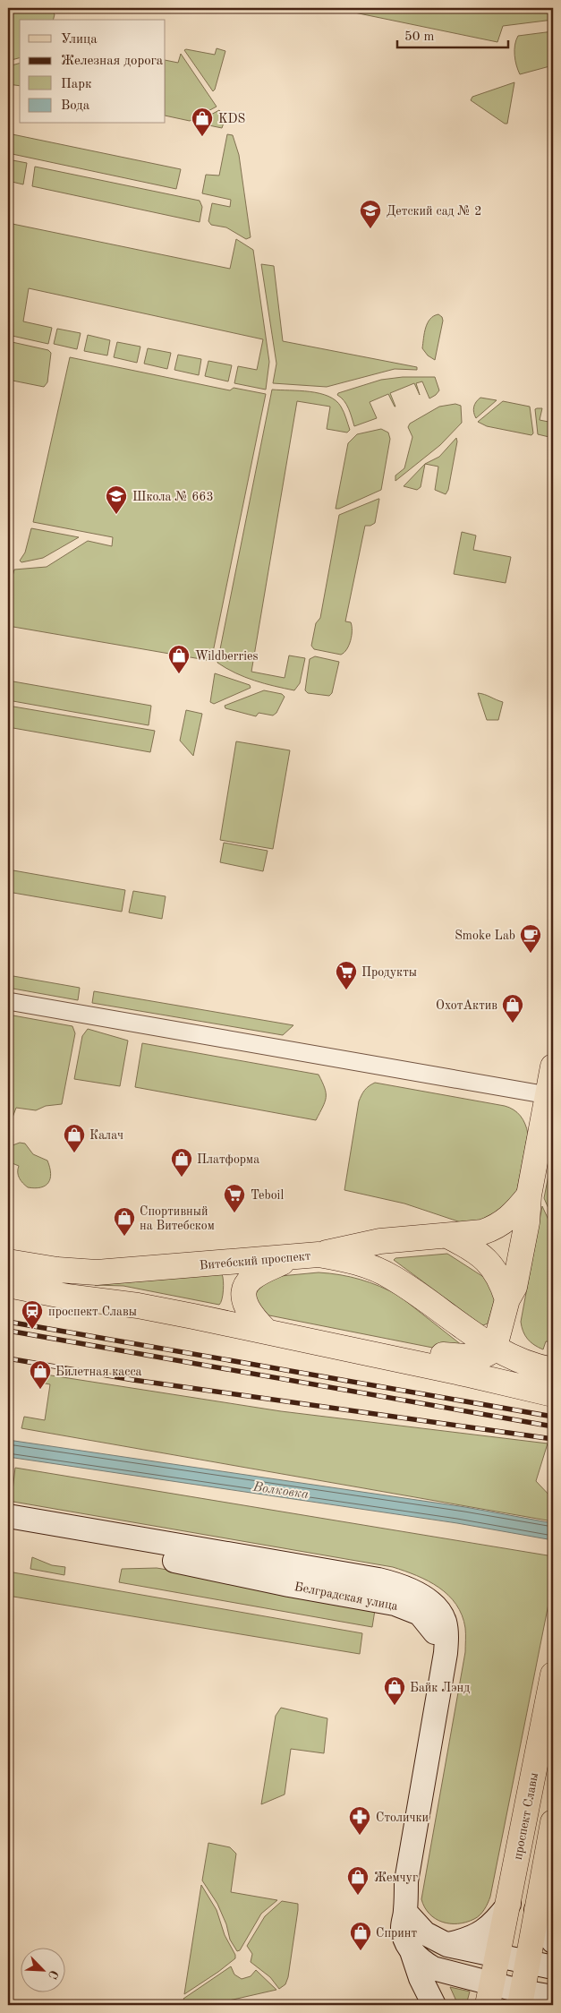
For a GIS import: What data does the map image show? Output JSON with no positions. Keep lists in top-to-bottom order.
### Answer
{
  "streets": {
    "main road": ["Витебский проспект", "проспект Славы"],
    "street": ["Белградская улица"]
  },
  "water": ["Волковка"],
  "places": {
    "shop": [
      "KDS",
      "Wildberries",
      "ОхотАктив",
      "Калач",
      "Платформа",
      "Спортивный на Витебском",
      "Билетная касса",
      "Байк Лэнд",
      "Жемчуг",
      "Спринт"
    ],
    "school or university": ["Детский сад № 2", "Школа № 663"],
    "cafe": ["Smoke Lab"],
    "supermarket": ["Продукты", "Teboil"],
    "station": ["проспект Славы"],
    "pharmacy": ["Столички"]
  },
  "legend": [
    "Улица",
    "Железная дорога",
    "Парк",
    "Вода"
  ],
  "scale_bar": "50 m",
  "north": "bottom right"
}
